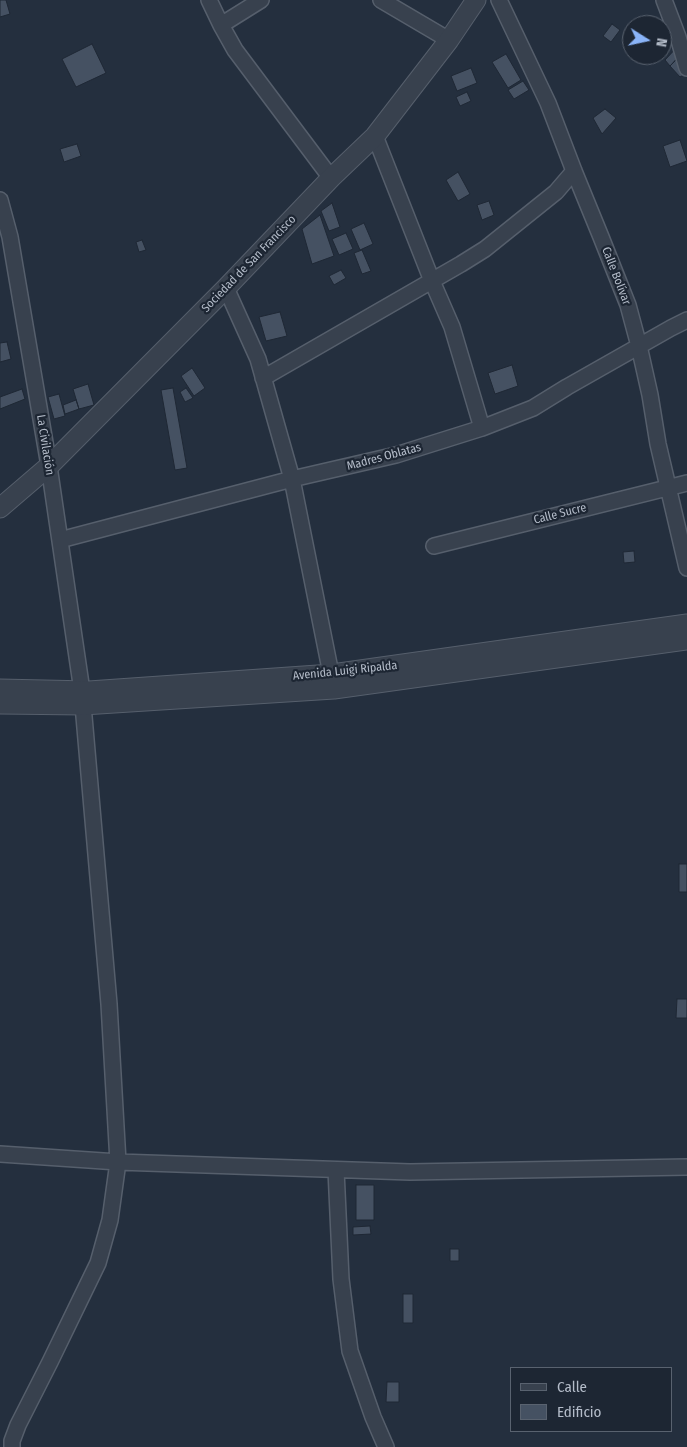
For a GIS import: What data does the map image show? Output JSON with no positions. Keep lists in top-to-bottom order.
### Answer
{
  "streets": {
    "street": [
      "Sociedad de San Francisco",
      "Calle Bolívar",
      "La Civilación",
      "Madres Oblatas",
      "Calle Sucre",
      "Avenida Luigi Ripalda"
    ]
  },
  "crossings": [
    ["Sociedad de San Francisco", "La Civilación"],
    ["Calle Bolívar", "Madres Oblatas"],
    ["Calle Bolívar", "Calle Sucre"],
    ["La Civilación", "Madres Oblatas"],
    ["La Civilación", "Avenida Luigi Ripalda"]
  ],
  "legend": ["Calle", "Edificio"],
  "north": "right"
}
